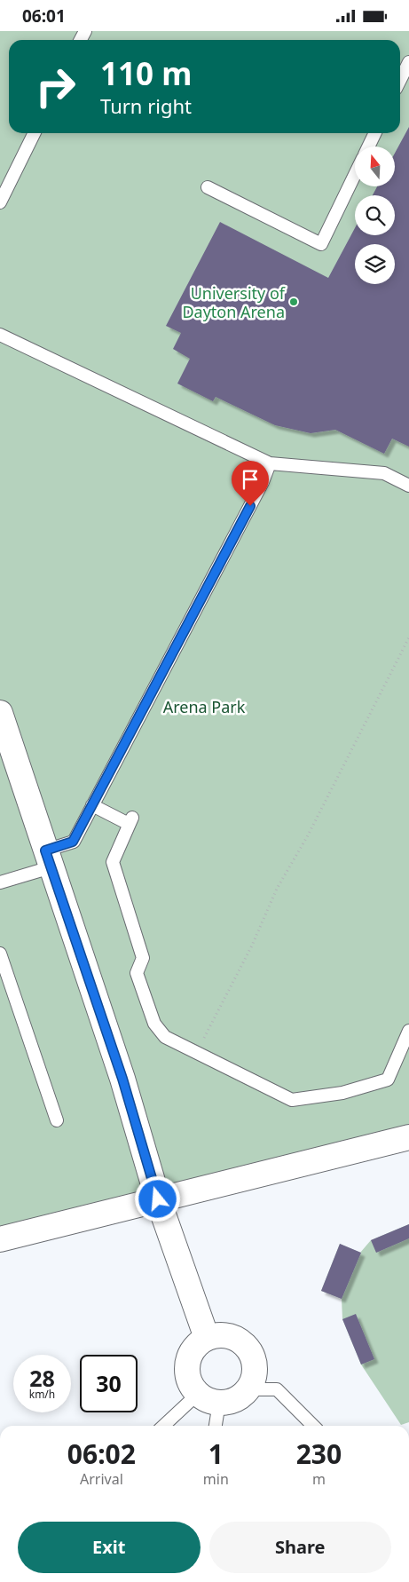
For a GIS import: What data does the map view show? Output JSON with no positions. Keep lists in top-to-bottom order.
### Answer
{
  "parks": ["Arena Park"],
  "places": ["University of Dayton Arena"],
  "north": "top",
  "page": {
    "status": "06:01",
    "turn": ["110 m", "Turn right"],
    "speed": "28 km/h",
    "limit": "30",
    "eta": [
      "06:02",
      "Arrival",
      "1",
      "min",
      "230",
      "m"
    ],
    "buttons": ["Exit", "Share"]
  }
}
